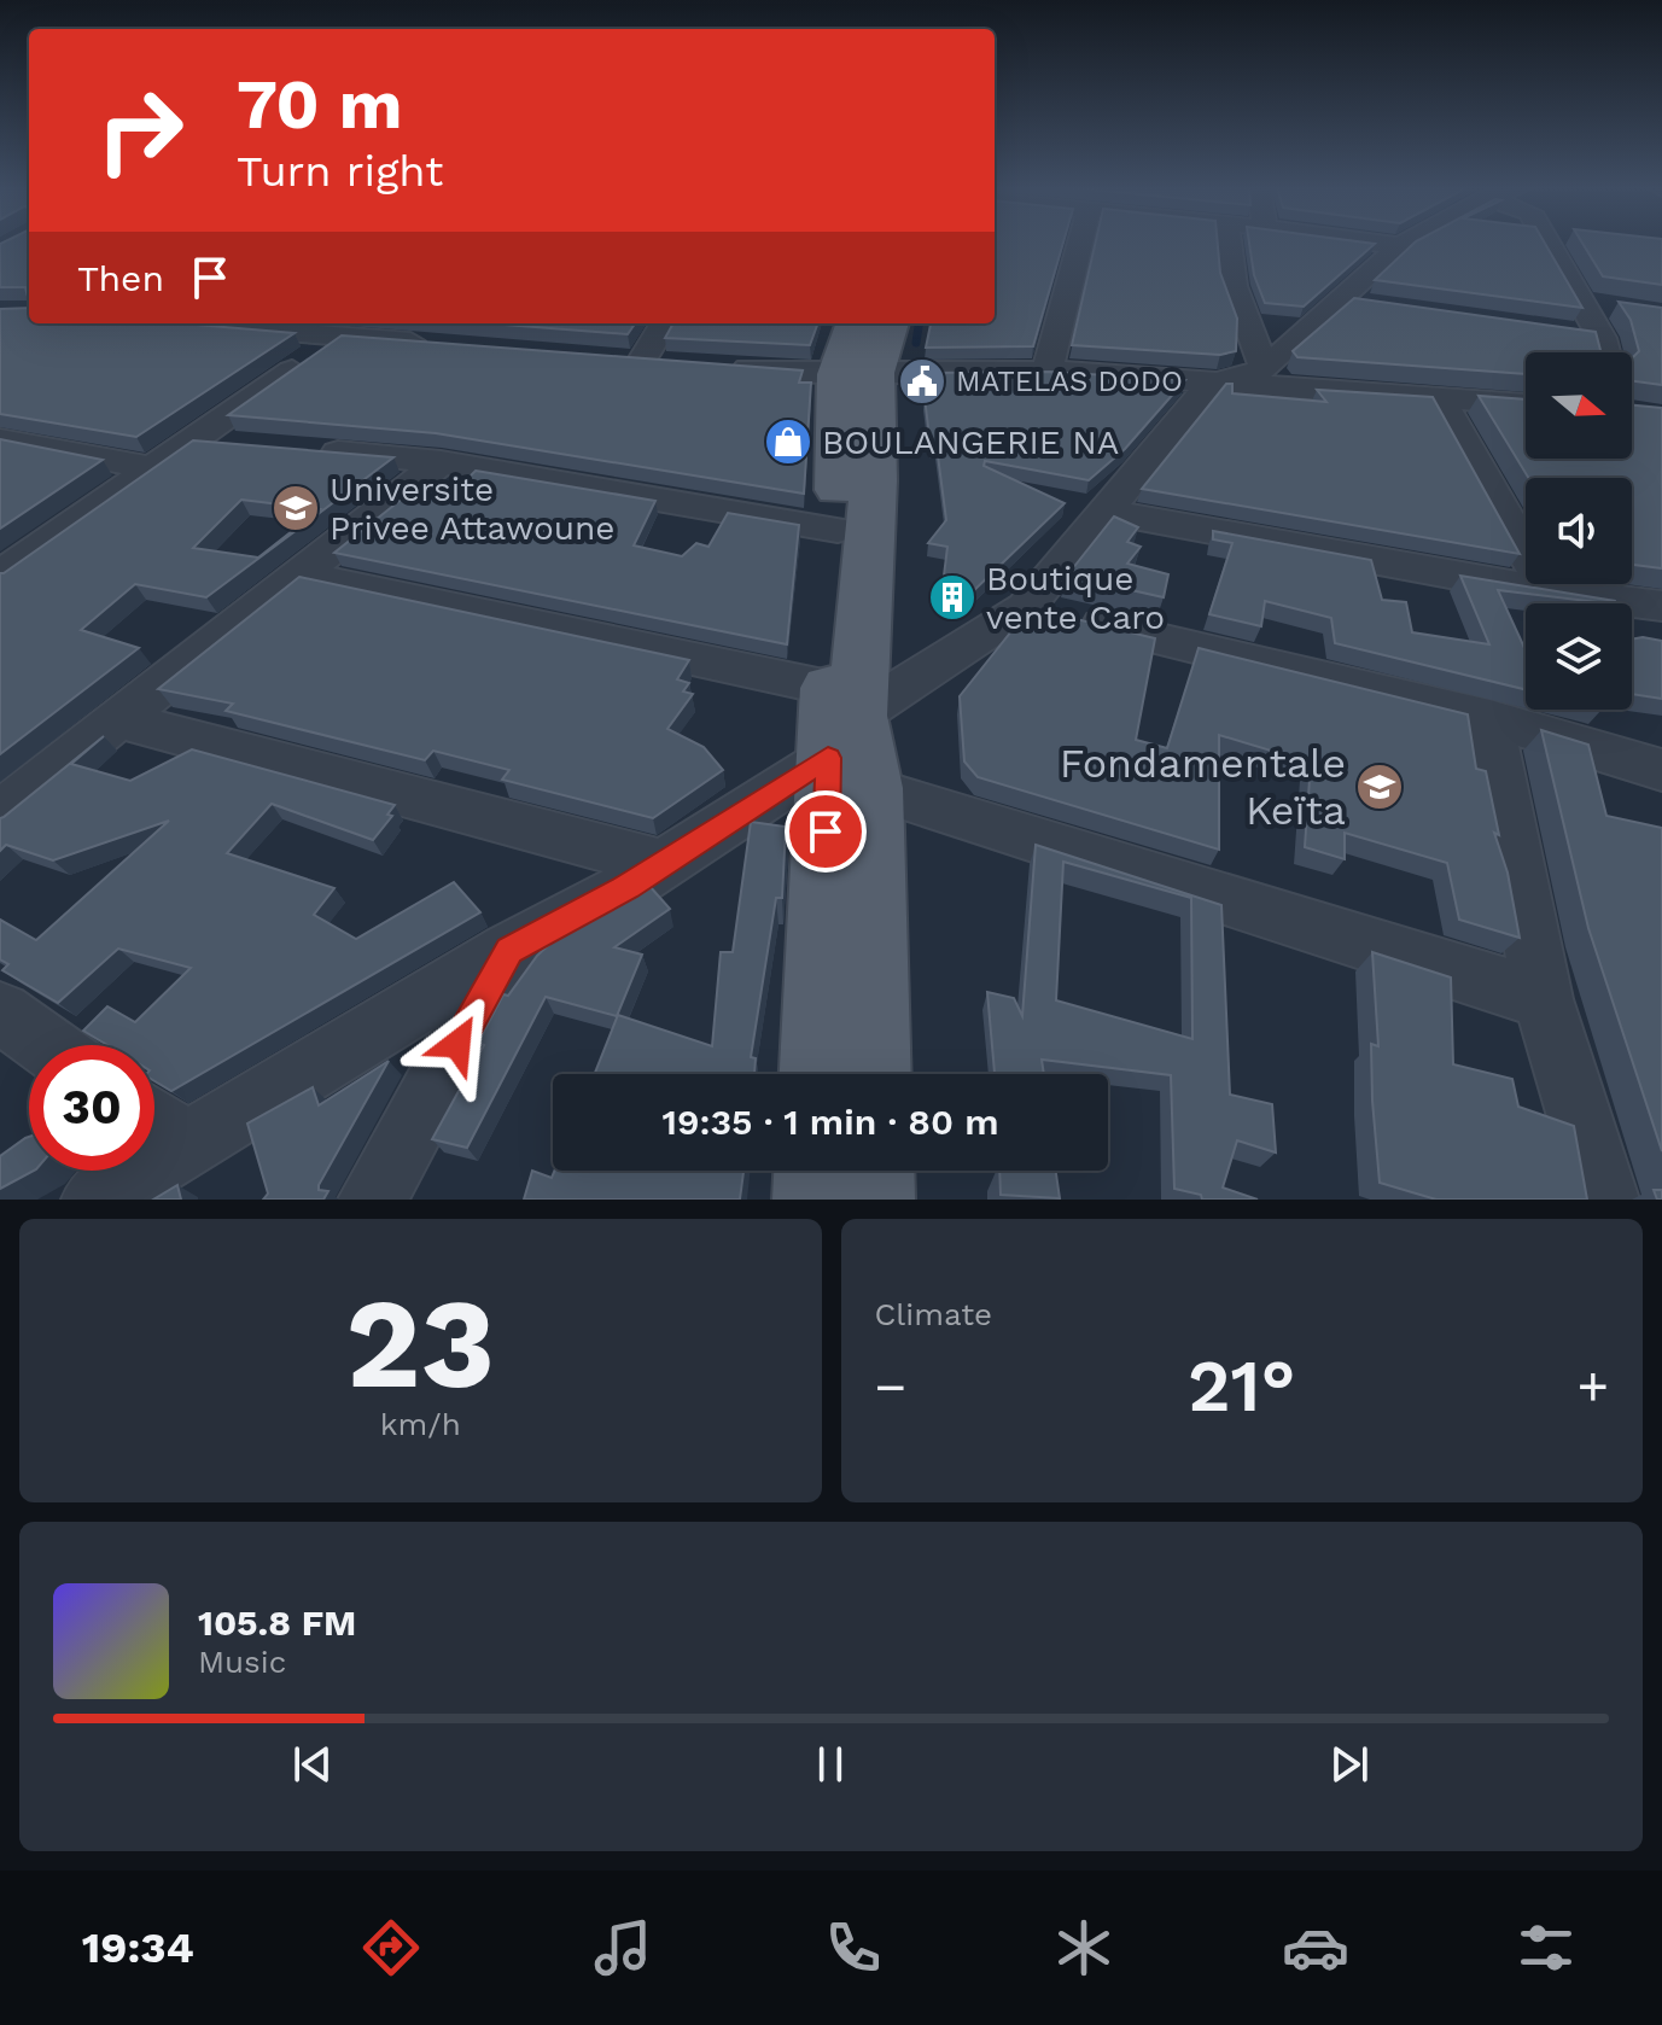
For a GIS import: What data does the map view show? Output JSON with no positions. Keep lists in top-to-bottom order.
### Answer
{
  "places": {
    "public building": ["MATELAS DODO"],
    "shop": ["BOULANGERIE NA"],
    "school or university": ["Universite Privee Attawoune", "Fondamentale Keïta"],
    "building": ["Boutique vente Caro"]
  },
  "north": "right",
  "page": {
    "turn": ["70 m", "Turn right"],
    "then": "Then",
    "limit": "30",
    "trip": "19:35 · 1 min · 80 m",
    "tile": [
      ["23", "km/h"],
      "Climate"
    ],
    "heat": ["−", "21°", "+"],
    "song": ["105.8 FM", "Music"],
    "tabs": "19:34"
  }
}
